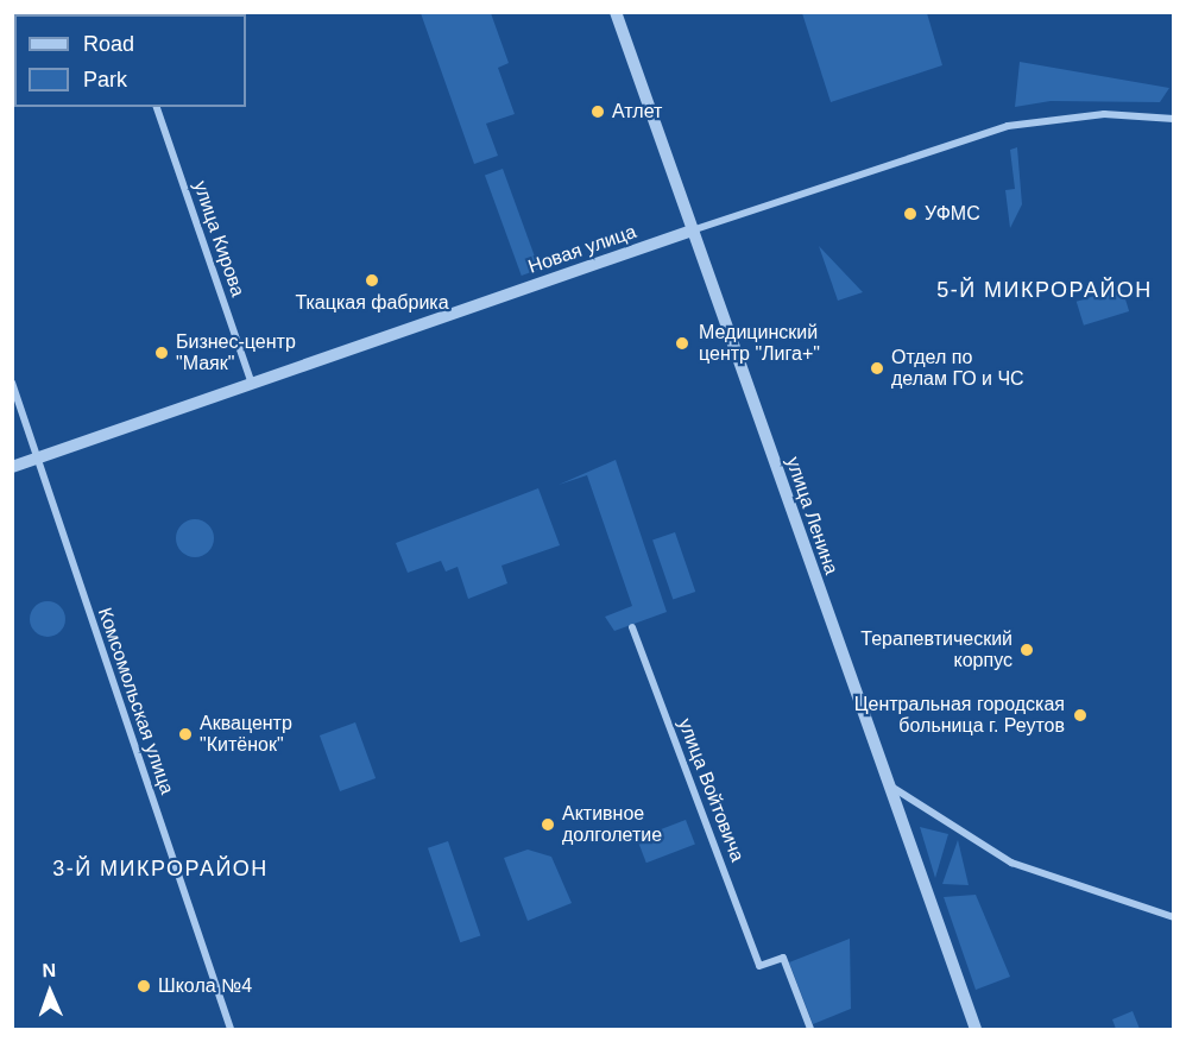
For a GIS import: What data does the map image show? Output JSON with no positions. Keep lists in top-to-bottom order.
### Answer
{
  "streets": {
    "street": [
      "улица Кирова",
      "Новая улица",
      "улица Ленина",
      "Комсомольская улица",
      "улица Войтовича"
    ]
  },
  "crossings": [
    ["улица Кирова", "Новая улица"],
    ["Новая улица", "улица Ленина"],
    ["Новая улица", "Комсомольская улица"]
  ],
  "districts": ["5-Й МИКРОРАЙОН", "3-Й МИКРОРАЙОН"],
  "places": [
    "Атлет",
    "УФМС",
    "Ткацкая фабрика",
    "Медицинский центр \"Лига+\"",
    "Бизнес-центр \"Маяк\"",
    "Отдел по делам ГО и ЧС",
    "Терапевтический корпус",
    "Центральная городская больница г. Реутов",
    "Аквацентр \"Китёнок\"",
    "Активное долголетие",
    "Школа №4"
  ],
  "legend": ["Road", "Park"],
  "north": "top"
}
